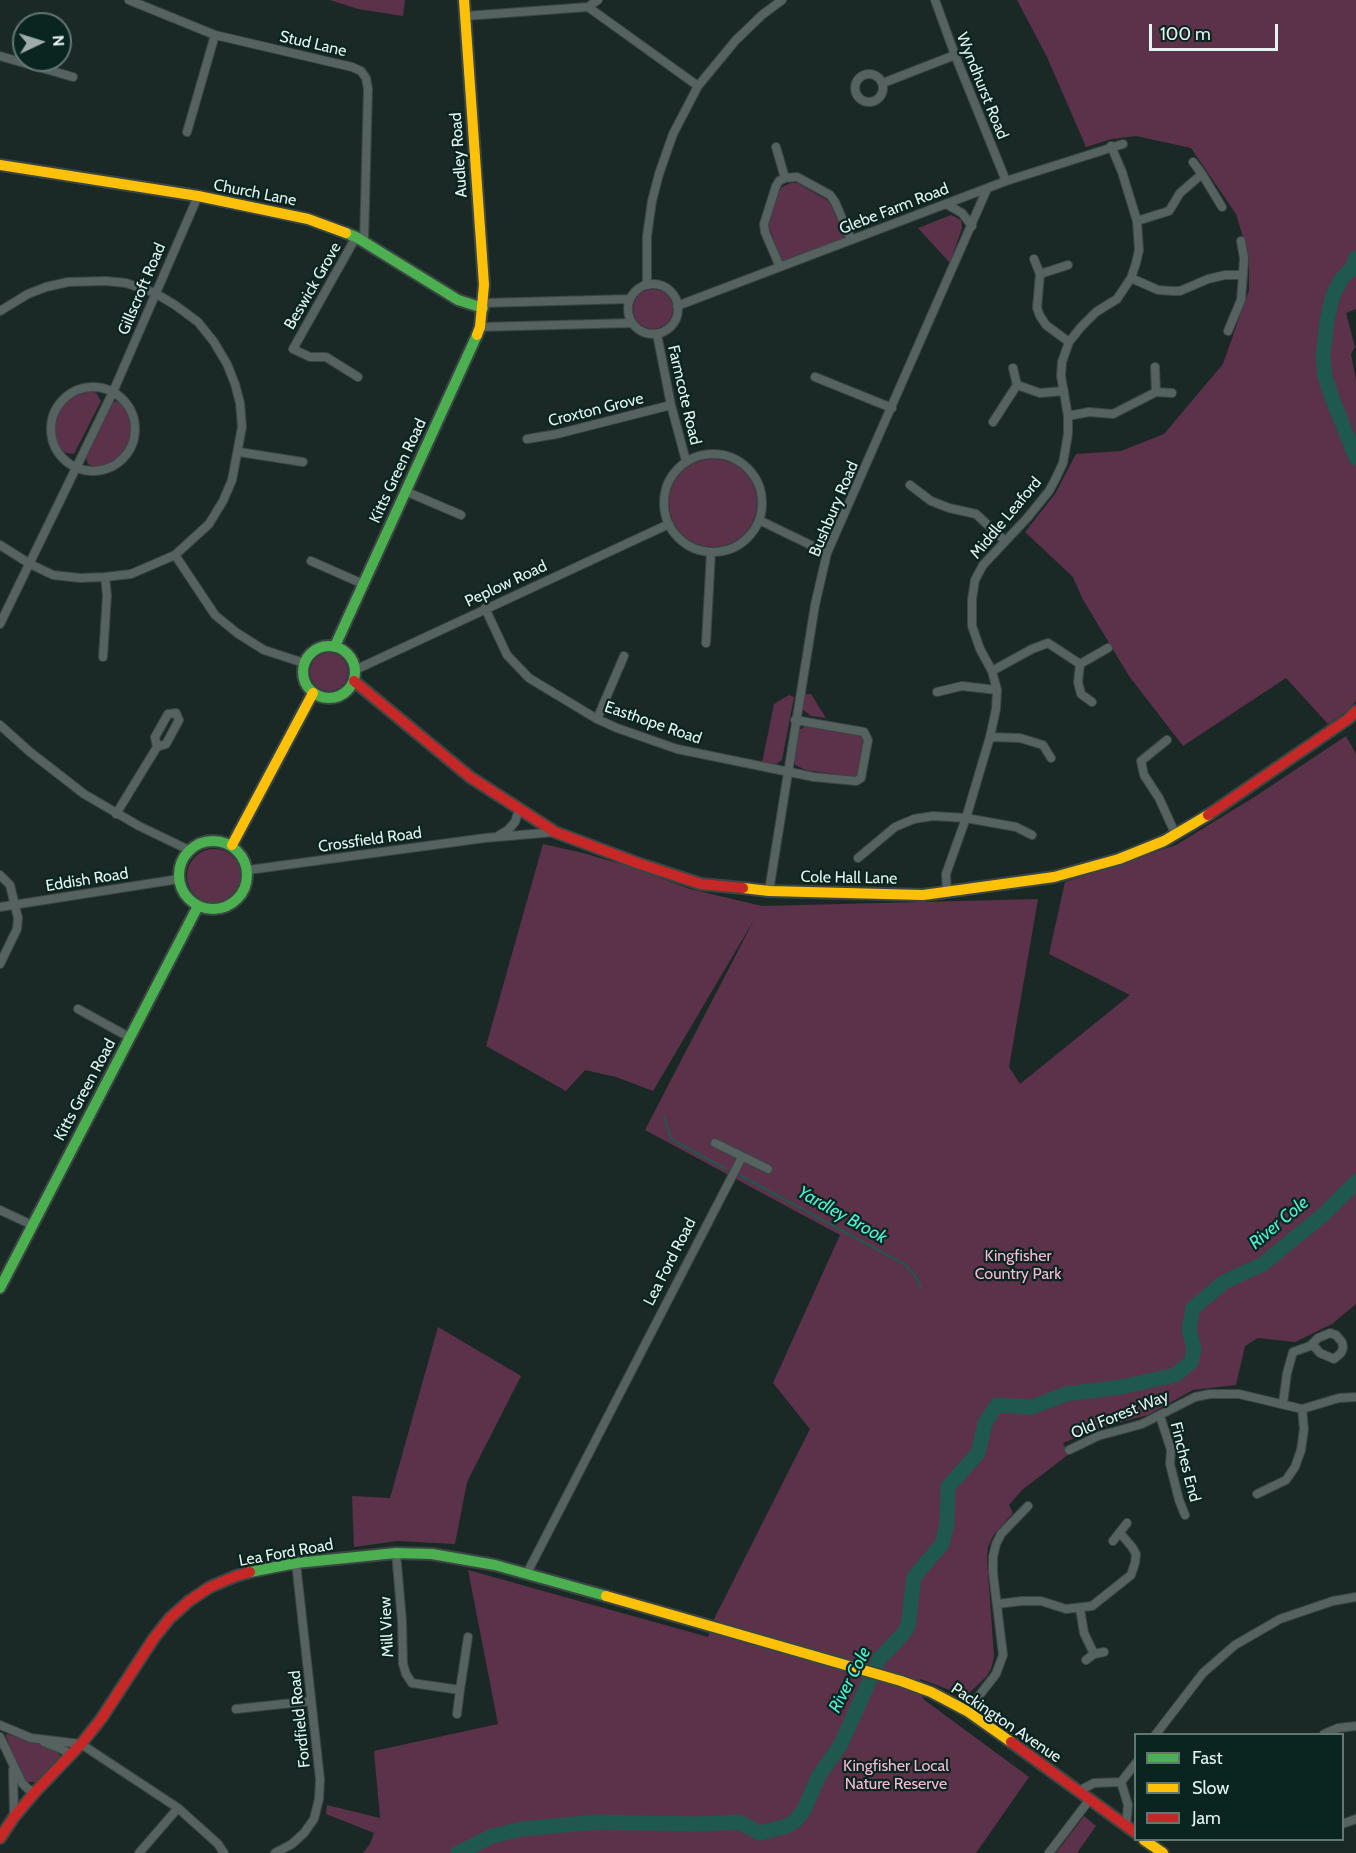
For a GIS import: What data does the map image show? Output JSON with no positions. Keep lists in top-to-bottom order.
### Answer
{
  "streets": {
    "street": [
      "Stud Lane",
      "Wyndhurst Road",
      "Audley Road",
      "Church Lane",
      "Glebe Farm Road",
      "Beswick Grove",
      "Gillscroft Road",
      "Farmcote Road",
      "Croxton Grove",
      "Kitts Green Road",
      "Bushbury Road",
      "Middle Leaford",
      "Peplow Road",
      "Easthope Road",
      "Crossfield Road",
      "Cole Hall Lane",
      "Eddish Road",
      "Lea Ford Road",
      "Old Forest Way",
      "Finches End",
      "Mill View",
      "Fordfield Road",
      "Packington Avenue"
    ]
  },
  "crossings": [
    ["Stud Lane", "Church Lane"],
    ["Stud Lane", "Beswick Grove"],
    ["Wyndhurst Road", "Glebe Farm Road"],
    ["Audley Road", "Church Lane"],
    ["Audley Road", "Kitts Green Road"],
    ["Church Lane", "Beswick Grove"],
    ["Church Lane", "Gillscroft Road"],
    ["Church Lane", "Kitts Green Road"],
    ["Glebe Farm Road", "Farmcote Road"],
    ["Glebe Farm Road", "Bushbury Road"],
    ["Glebe Farm Road", "Middle Leaford"],
    ["Farmcote Road", "Croxton Grove"],
    ["Farmcote Road", "Peplow Road"],
    ["Kitts Green Road", "Peplow Road"],
    ["Kitts Green Road", "Crossfield Road"],
    ["Kitts Green Road", "Cole Hall Lane"],
    ["Kitts Green Road", "Eddish Road"],
    ["Bushbury Road", "Easthope Road"],
    ["Bushbury Road", "Cole Hall Lane"],
    ["Middle Leaford", "Cole Hall Lane"],
    ["Peplow Road", "Easthope Road"],
    ["Peplow Road", "Cole Hall Lane"],
    ["Crossfield Road", "Cole Hall Lane"],
    ["Crossfield Road", "Eddish Road"],
    ["Lea Ford Road", "Mill View"],
    ["Lea Ford Road", "Fordfield Road"],
    ["Lea Ford Road", "Packington Avenue"],
    ["Old Forest Way", "Finches End"]
  ],
  "water": ["Yardley Brook", "River Cole"],
  "parks": ["Kingfisher Country Park", "Kingfisher Local Nature Reserve"],
  "legend": ["Fast", "Slow", "Jam"],
  "scale_bar": "100 m",
  "north": "right"
}
